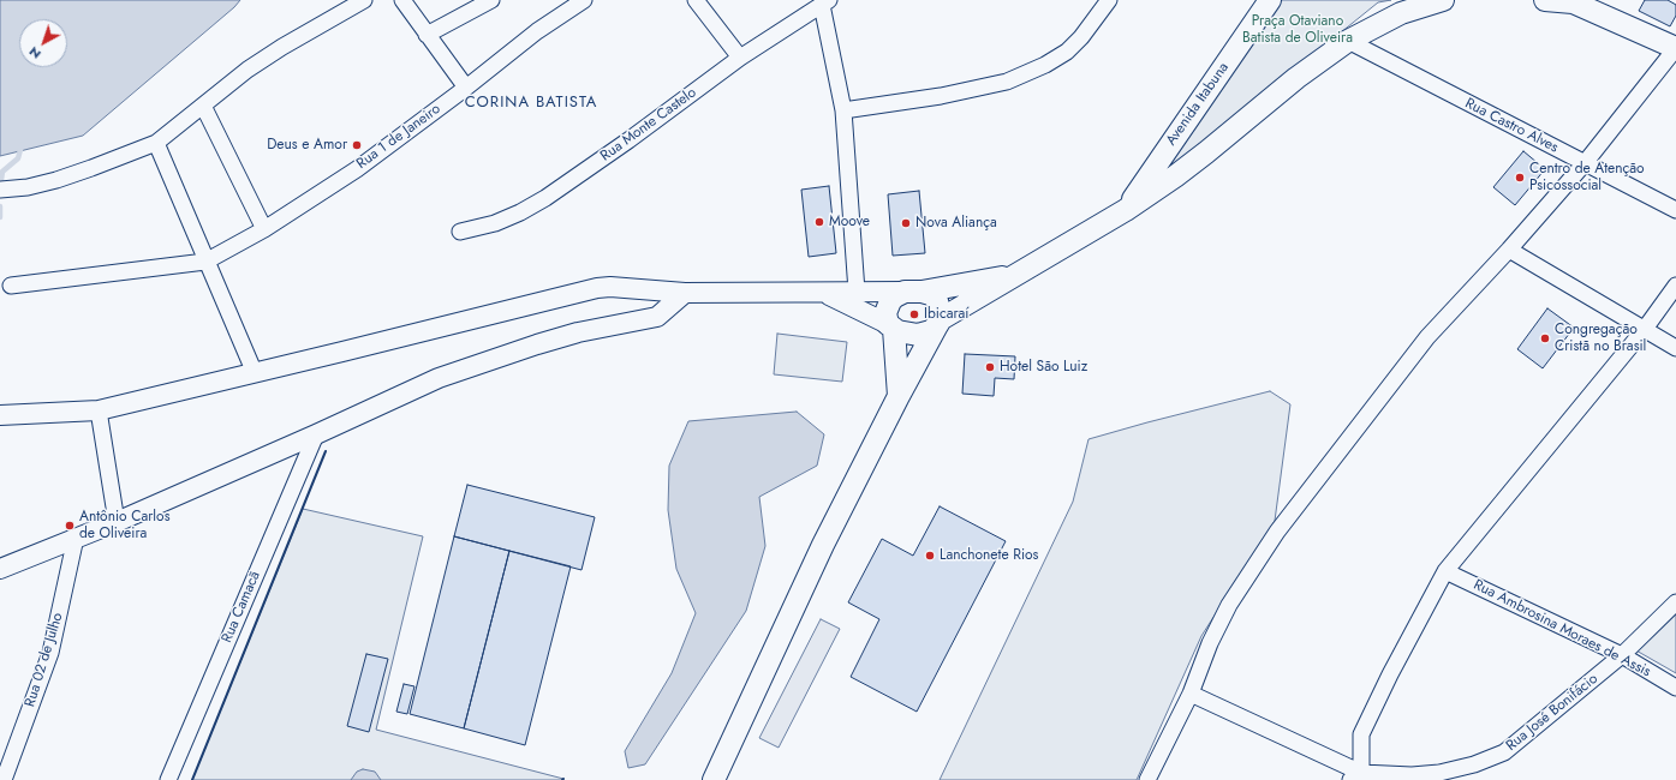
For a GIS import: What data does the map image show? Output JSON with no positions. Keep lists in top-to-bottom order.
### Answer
{
  "streets": {
    "main road": ["Avenida Itabuna"],
    "street": [
      "Rua Monte Castelo",
      "Rua Castro Alves",
      "Rua 1 de Janeiro",
      "Rua Camacã",
      "Rua Ambrosina Moraes de Assis",
      "Rua 02 de Julho",
      "Rua José Bonifácio"
    ]
  },
  "crossings": [
    ["Rua Ambrosina Moraes de Assis", "Rua José Bonifácio"]
  ],
  "districts": ["CORINA BATISTA"],
  "parks": ["Praça Otaviano Batista de Oliveira"],
  "places": [
    "Deus e Amor",
    "Centro de Atenção Psicossocial",
    "Moove",
    "Nova Aliança",
    "Ibicaraí",
    "Congregação Cristã no Brasil",
    "Hotel São Luiz",
    "Antônio Carlos de Oliveira",
    "Lanchonete Rios"
  ],
  "north": "bottom left"
}
